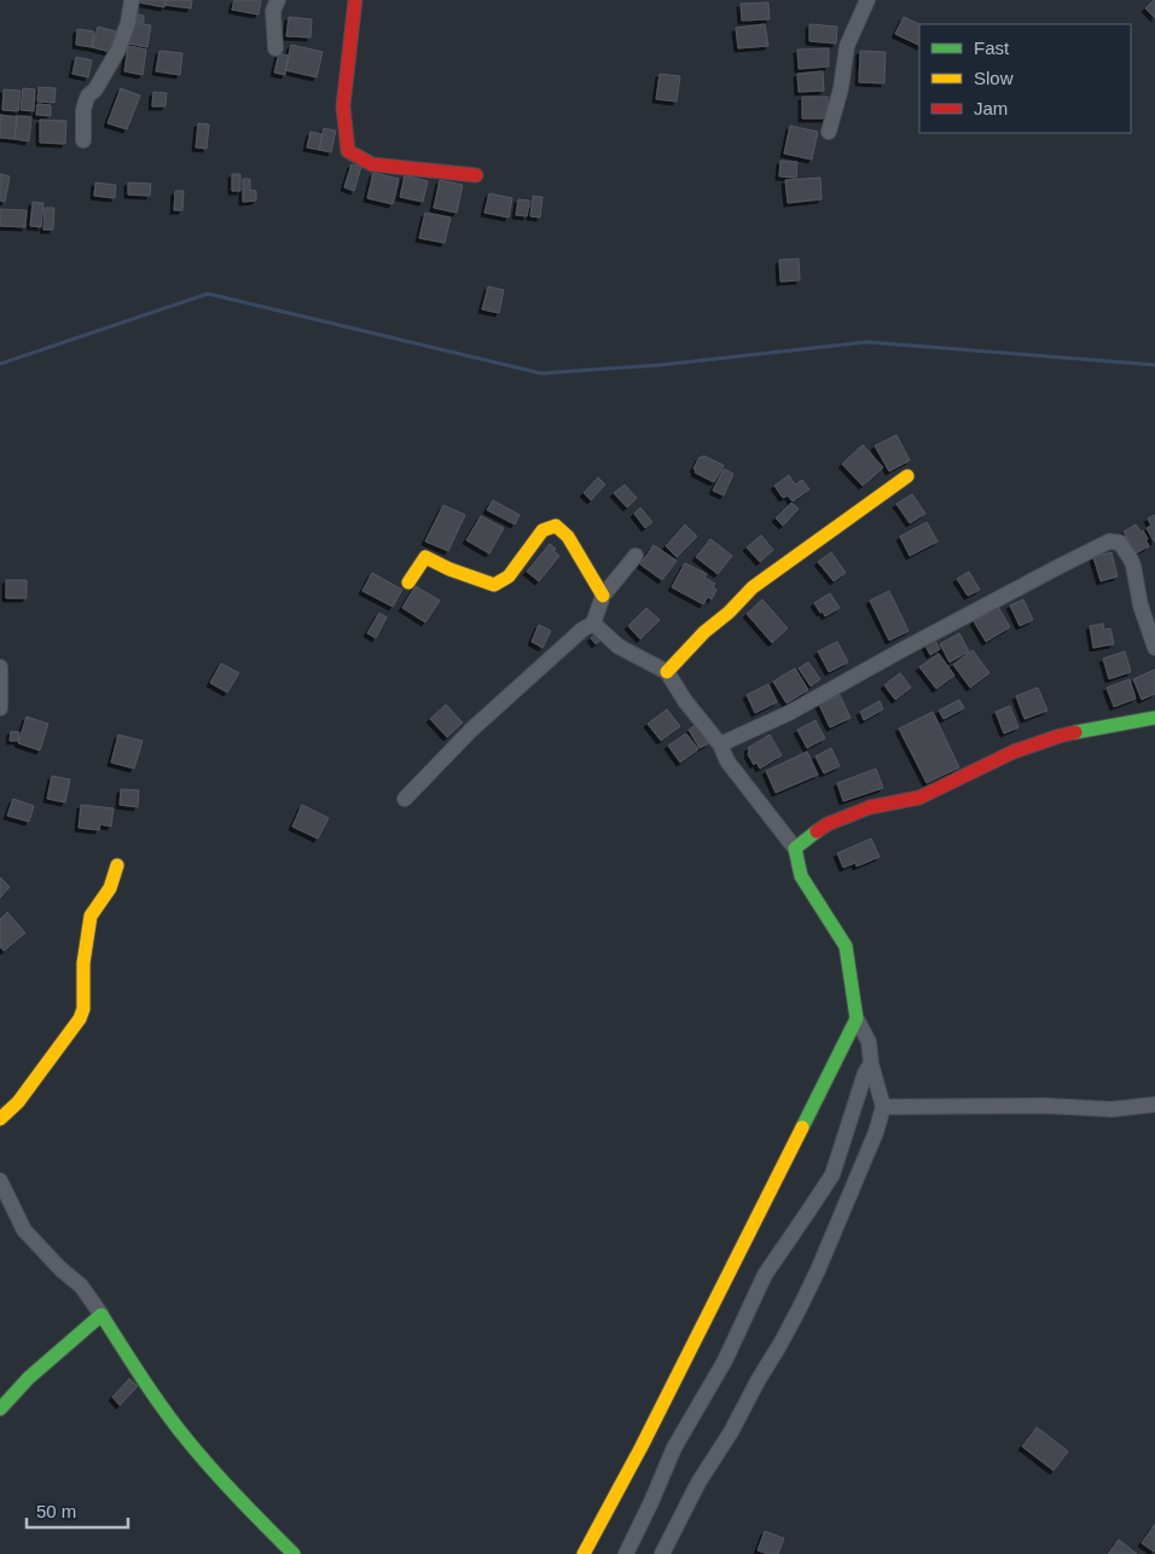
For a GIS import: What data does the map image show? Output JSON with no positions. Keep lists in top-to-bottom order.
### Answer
{
  "legend": ["Fast", "Slow", "Jam"],
  "scale_bar": "50 m"
}
